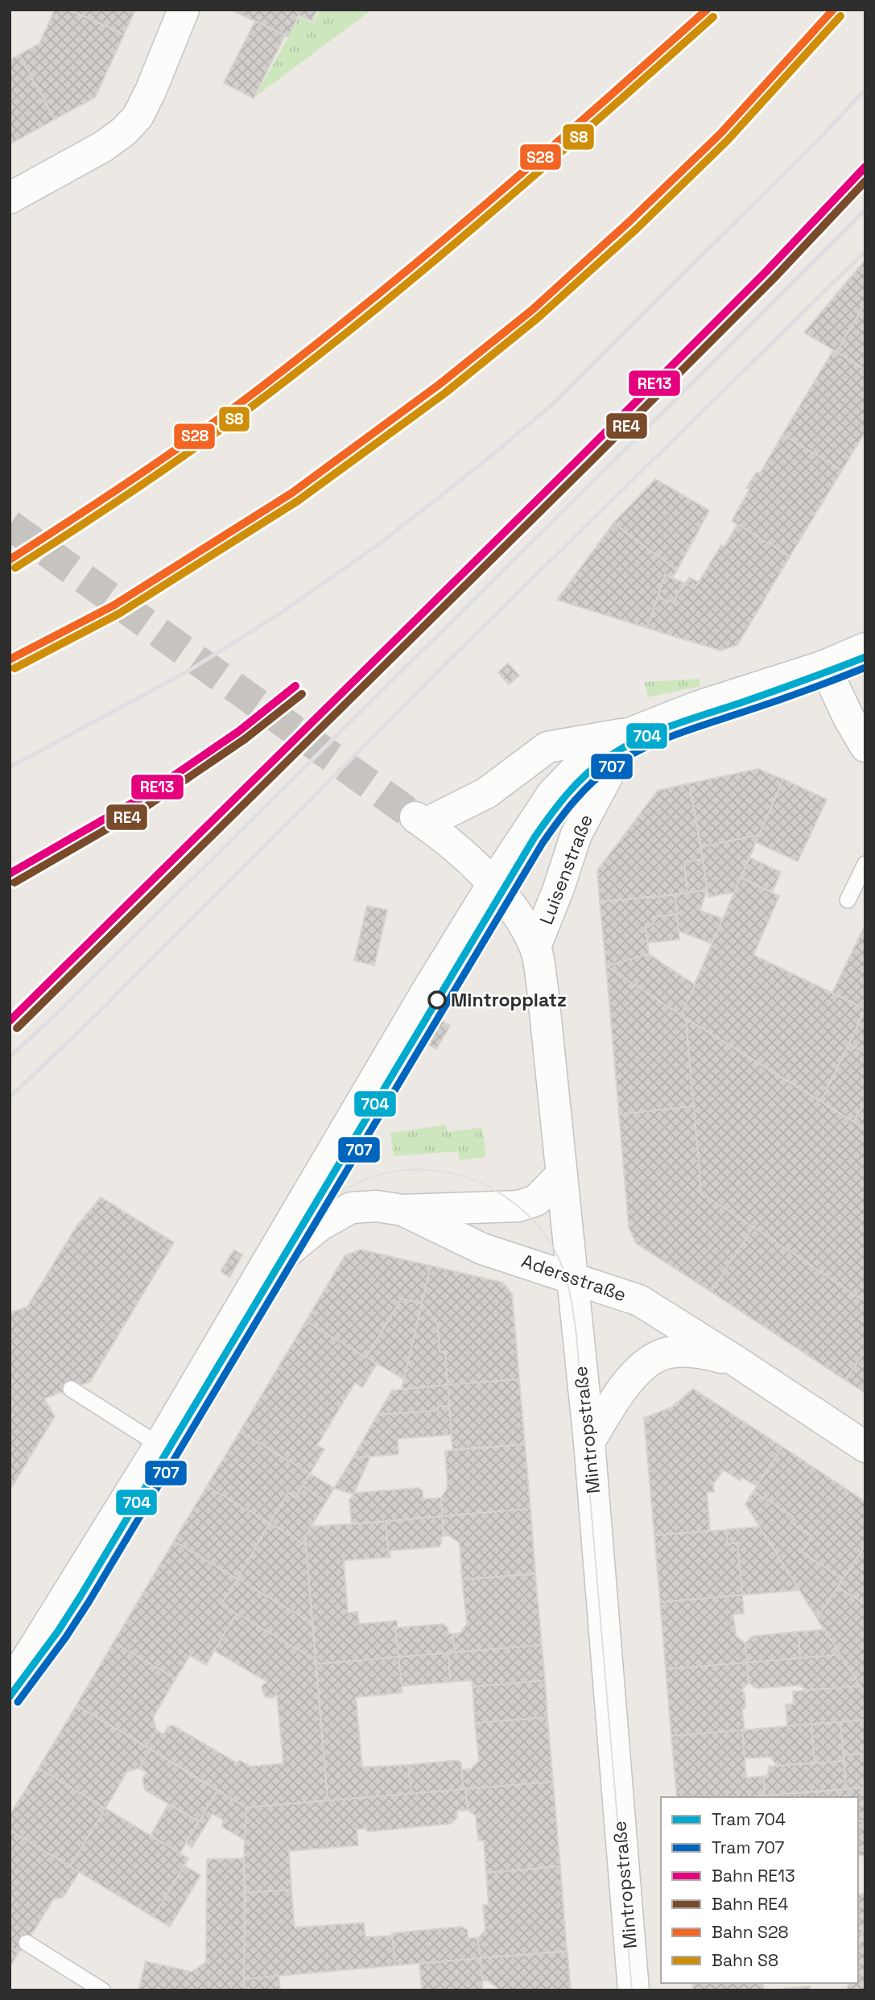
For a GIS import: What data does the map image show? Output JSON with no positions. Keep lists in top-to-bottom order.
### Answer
{
  "streets": {
    "street": ["Luisenstraße", "Adersstraße", "Mintropstraße"]
  },
  "crossings": [
    ["Luisenstraße", "Mintropstraße"],
    ["Adersstraße", "Mintropstraße"]
  ],
  "places": ["Mintropplatz"],
  "lines": [
    "rail line S28",
    "rail line S8",
    "rail line RE13",
    "rail line RE4",
    "tram line 704",
    "tram line 707"
  ],
  "legend": [
    "Tram 704",
    "Tram 707",
    "Bahn RE13",
    "Bahn RE4",
    "Bahn S28",
    "Bahn S8"
  ]
}
